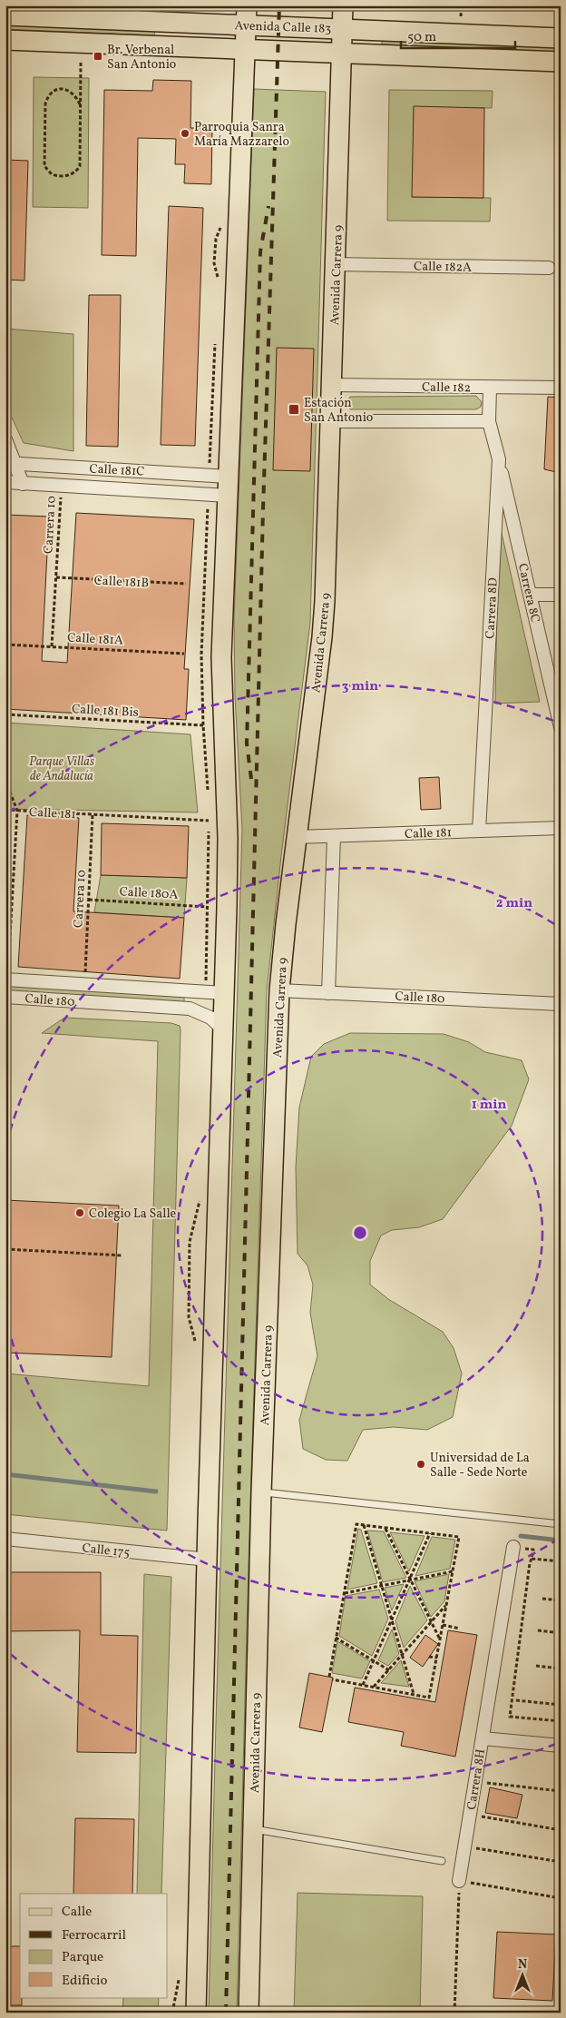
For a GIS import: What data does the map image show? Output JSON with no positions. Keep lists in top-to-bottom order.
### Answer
{
  "streets": {
    "main road": ["Avenida Calle 183", "Avenida Carrera 9"],
    "street": [
      "Calle 182A",
      "Calle 182",
      "Calle 181C",
      "Carrera 8C",
      "Carrera 8D",
      "Calle 181",
      "Calle 180",
      "Calle 175",
      "Carrera 8H"
    ],
    "path": [
      "Carrera 10",
      "Calle 181B",
      "Calle 181A",
      "Calle 181 Bis",
      "Calle 180A"
    ]
  },
  "crossings": [
    ["Avenida Calle 183", "Avenida Carrera 9"],
    ["Calle 182A", "Avenida Carrera 9"],
    ["Avenida Carrera 9", "Calle 182"],
    ["Avenida Carrera 9", "Calle 181"],
    ["Avenida Carrera 9", "Calle 180"],
    ["Calle 182", "Carrera 8D"],
    ["Calle 181C", "Carrera 10"],
    ["Carrera 10", "Calle 181B"],
    ["Carrera 10", "Calle 181A"],
    ["Carrera 10", "Calle 181"],
    ["Carrera 10", "Calle 180A"],
    ["Carrera 10", "Calle 180"],
    ["Carrera 8C", "Carrera 8D"],
    ["Carrera 8D", "Calle 181"]
  ],
  "parks": ["Parque Villas de Andalucía"],
  "places": {
    "transit": ["Br. Verbenal San Antonio", "Estación San Antonio"],
    "other": ["Parroquia Sanra María Mazzarelo", "Colegio La Salle", "Universidad de La Salle - Sede Norte"]
  },
  "legend": [
    "Calle",
    "Ferrocarril",
    "Parque",
    "Edificio"
  ],
  "scale_bar": "50 m",
  "north": "top",
  "rings": ["3 min", "2 min", "1 min"]
}
